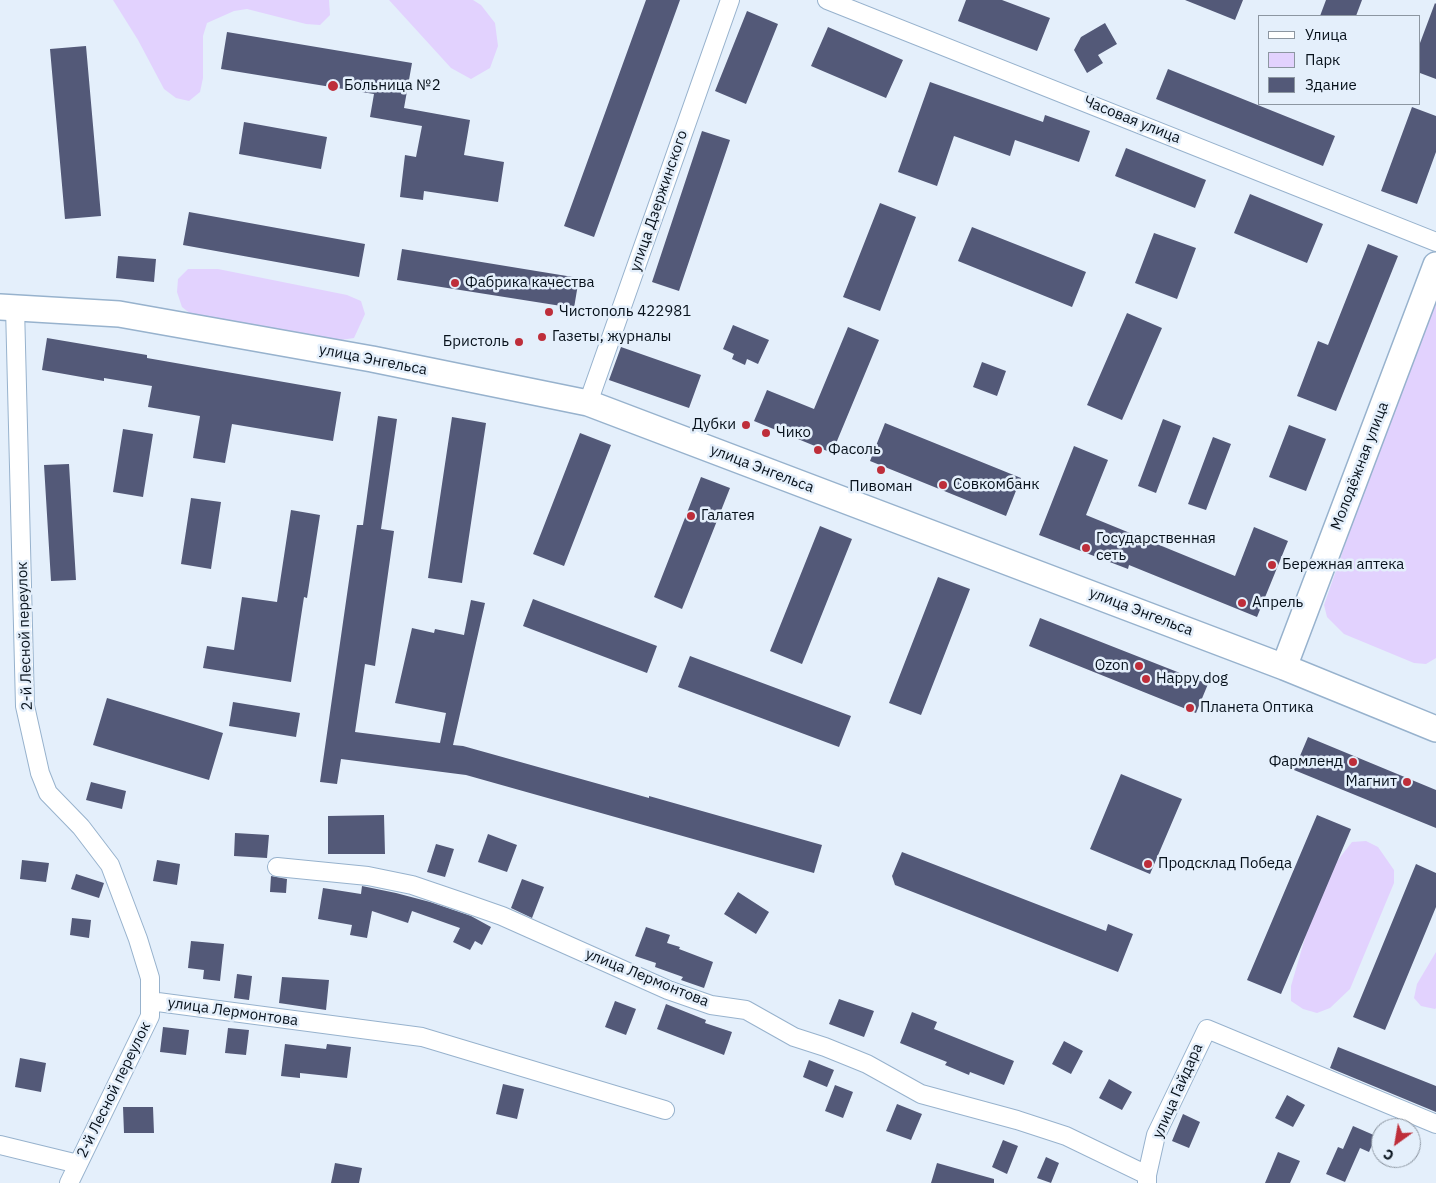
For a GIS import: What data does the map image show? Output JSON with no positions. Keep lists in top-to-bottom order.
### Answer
{
  "streets": {
    "main road": ["улица Энгельса", "Молодёжная улица"],
    "street": [
      "Часовая улица",
      "улица Дзержинского",
      "2-й Лесной переулок",
      "улица Лермонтова",
      "улица Гайдара"
    ]
  },
  "crossings": [
    ["улица Дзержинского", "улица Энгельса"],
    ["улица Энгельса", "Молодёжная улица"],
    ["улица Энгельса", "2-й Лесной переулок"],
    ["2-й Лесной переулок", "улица Лермонтова"],
    ["улица Лермонтова", "улица Гайдара"]
  ],
  "places": [
    "Больница №2",
    "Фабрика качества",
    "Чистополь 422981",
    "Газеты, журналы",
    "Бристоль",
    "Дубки",
    "Чико",
    "Фасоль",
    "Пивоман",
    "Совкомбанк",
    "Галатея",
    "Государственная сеть",
    "Бережная аптека",
    "Апрель",
    "Ozon",
    "Happy dog",
    "Планета Оптика",
    "Фармленд",
    "Магнит",
    "Продсклад Победа"
  ],
  "legend": ["Улица", "Парк", "Здание"],
  "north": "bottom left"
}
